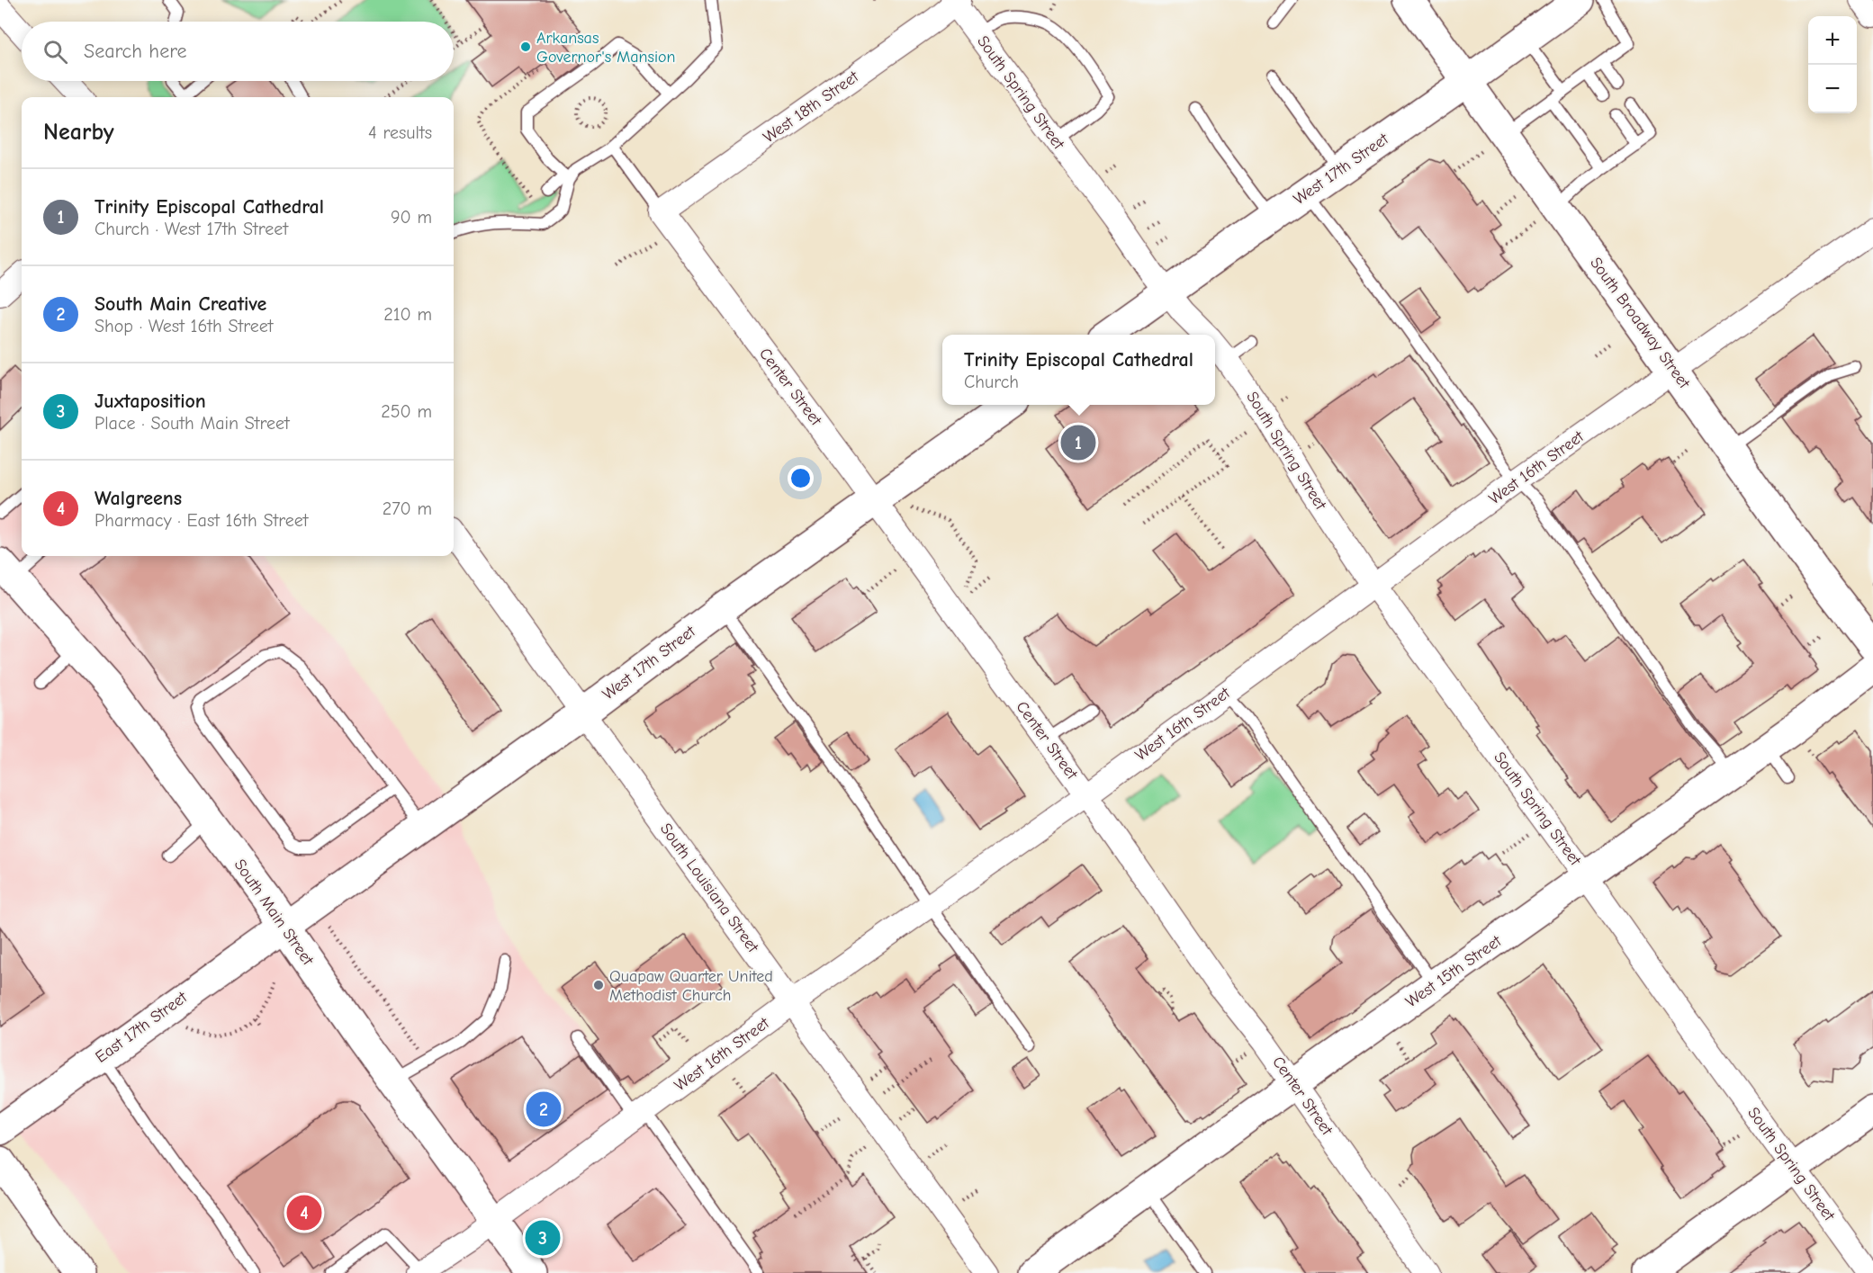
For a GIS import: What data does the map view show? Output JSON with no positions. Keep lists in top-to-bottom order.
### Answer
{
  "streets": {
    "main road": [
      "West 17th Street",
      "South Broadway Street",
      "South Main Street",
      "West 15th Street",
      "East 17th Street"
    ],
    "street": [
      "South Spring Street",
      "West 18th Street",
      "Center Street",
      "West 16th Street",
      "South Louisiana Street"
    ]
  },
  "crossings": [
    ["South Spring Street", "West 18th Street"],
    ["South Spring Street", "West 17th Street"],
    ["South Spring Street", "West 16th Street"],
    ["South Spring Street", "West 15th Street"],
    ["West 18th Street", "Center Street"],
    ["West 17th Street", "South Broadway Street"],
    ["West 17th Street", "Center Street"],
    ["West 17th Street", "South Louisiana Street"],
    ["West 17th Street", "South Main Street"],
    ["West 17th Street", "East 17th Street"],
    ["South Broadway Street", "West 16th Street"],
    ["Center Street", "West 16th Street"],
    ["Center Street", "West 15th Street"],
    ["West 16th Street", "South Louisiana Street"],
    ["West 16th Street", "South Main Street"],
    ["South Main Street", "East 17th Street"]
  ],
  "places": ["Arkansas Governor's Mansion", "Quapaw Quarter United Methodist Church"],
  "page": {
    "map_buttons": ["+", "−"],
    "search": "Search here",
    "heading": ["Nearby", "4 results"],
    "list": [
      {
        "mark": "1",
        "name": "Trinity Episcopal Cathedral",
        "note": "Church · West 17th Street",
        "value": "90 m"
      },
      {
        "mark": "2",
        "name": "South Main Creative",
        "note": "Shop · West 16th Street",
        "value": "210 m"
      },
      {
        "mark": "3",
        "name": "Juxtaposition",
        "note": "Place · South Main Street",
        "value": "250 m"
      },
      {
        "mark": "4",
        "name": "Walgreens",
        "note": "Pharmacy · East 16th Street",
        "value": "270 m"
      }
    ],
    "popup": ["Trinity Episcopal Cathedral", "Church"],
    "pins": [
      "1",
      "2",
      "4",
      "3"
    ]
  }
}
